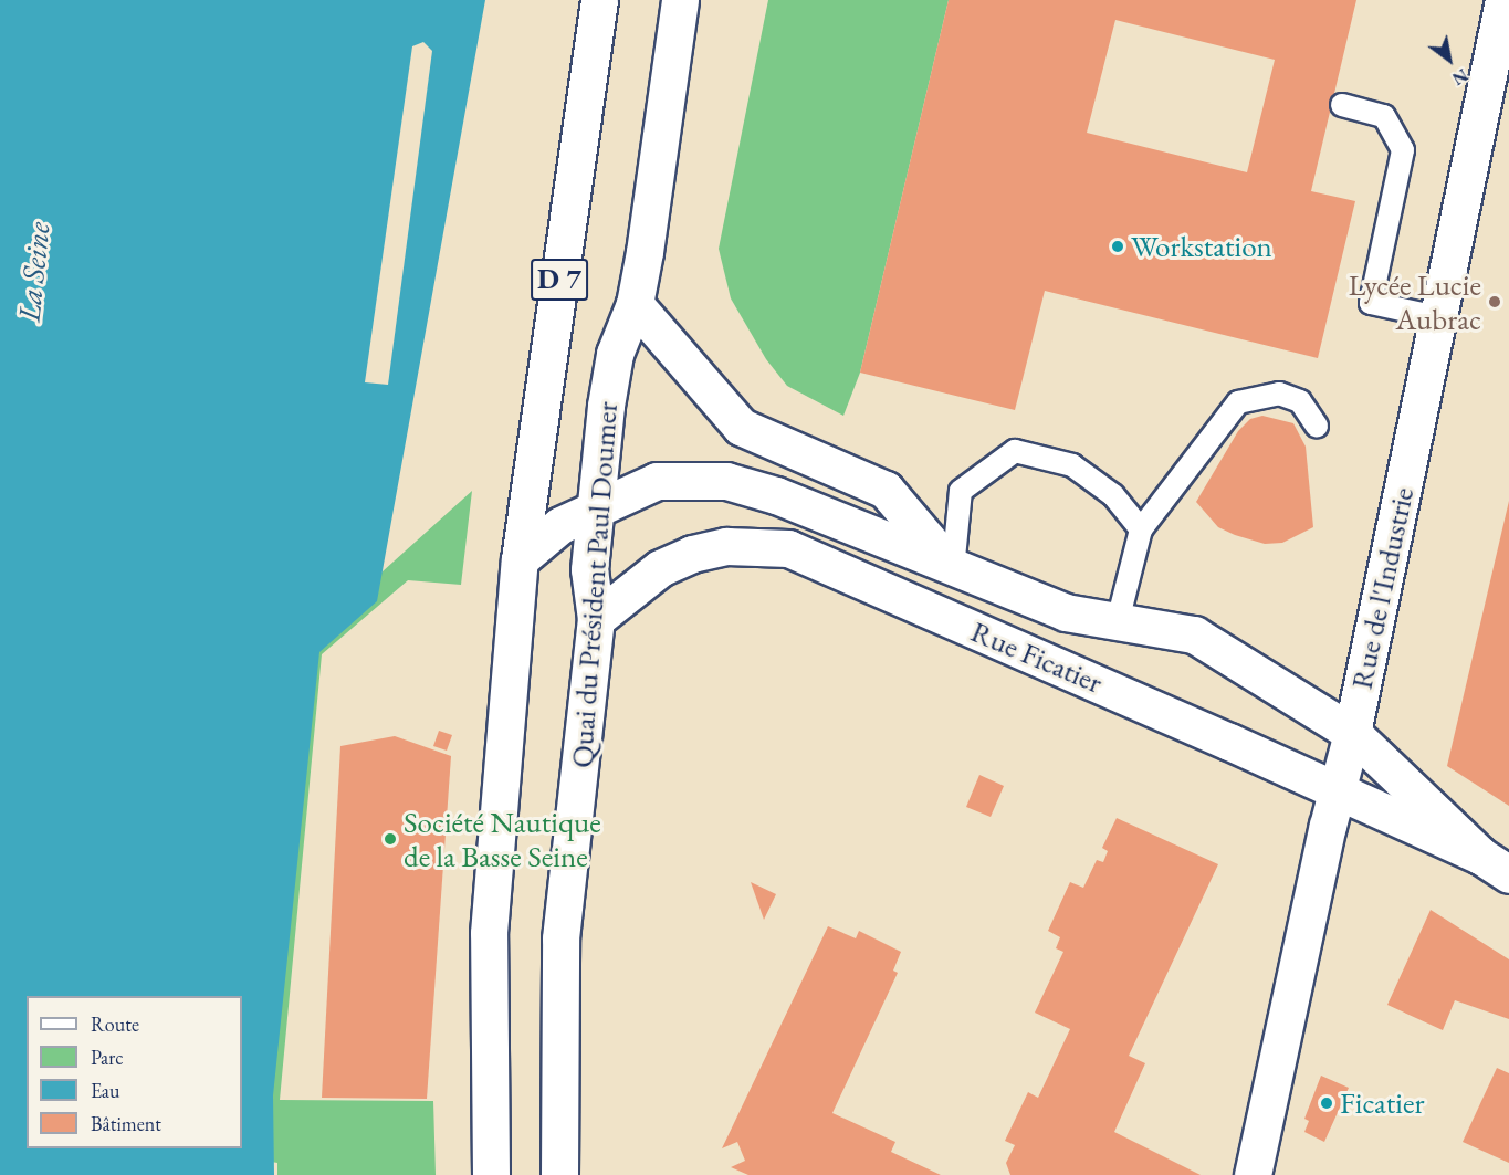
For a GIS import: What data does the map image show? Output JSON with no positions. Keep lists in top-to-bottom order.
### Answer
{
  "streets": {
    "street": [
      "D 7",
      "Quai du Président Paul Doumer",
      "Rue de l'Industrie",
      "Rue Ficatier"
    ]
  },
  "crossings": [
    ["D 7", "Rue Ficatier"],
    ["Quai du Président Paul Doumer", "Rue Ficatier"],
    ["Rue de l'Industrie", "Rue Ficatier"]
  ],
  "water": ["La Seine"],
  "places": [
    "Workstation",
    "Lycée Lucie Aubrac",
    "Société Nautique de la Basse Seine",
    "Ficatier"
  ],
  "legend": [
    "Route",
    "Parc",
    "Eau",
    "Bâtiment"
  ],
  "north": "bottom right"
}
